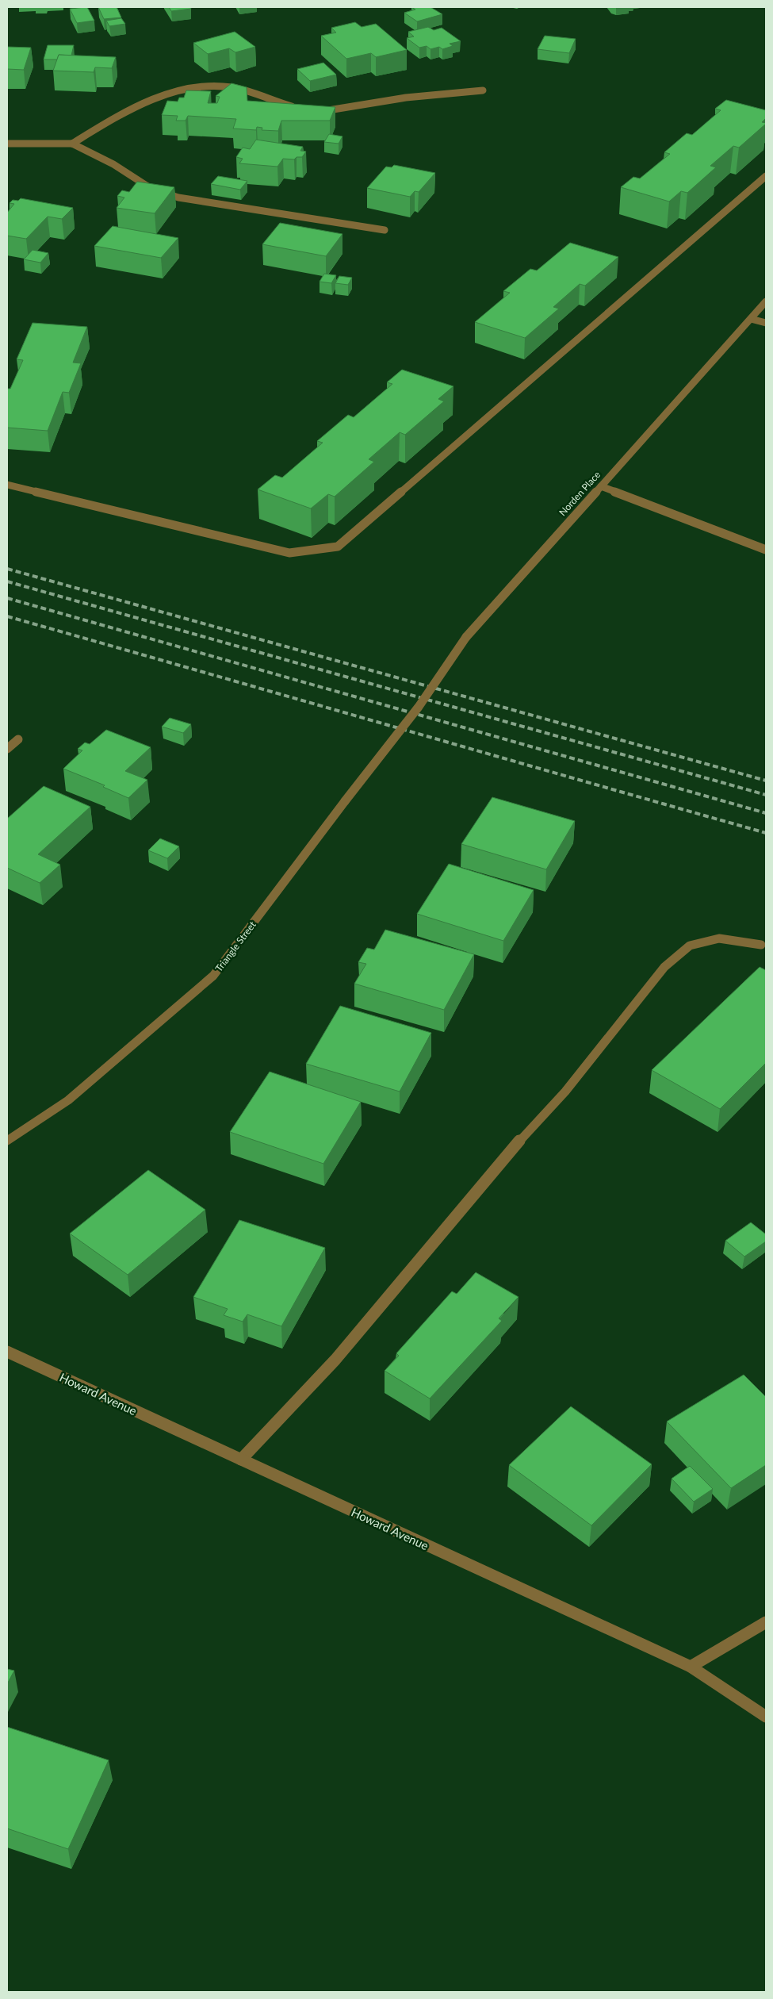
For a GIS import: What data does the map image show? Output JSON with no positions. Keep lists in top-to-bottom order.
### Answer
{
  "streets": {
    "street": ["Norden Place", "Triangle Street", "Howard Avenue"]
  },
  "crossings": [
    ["Norden Place", "Triangle Street"]
  ]
}
